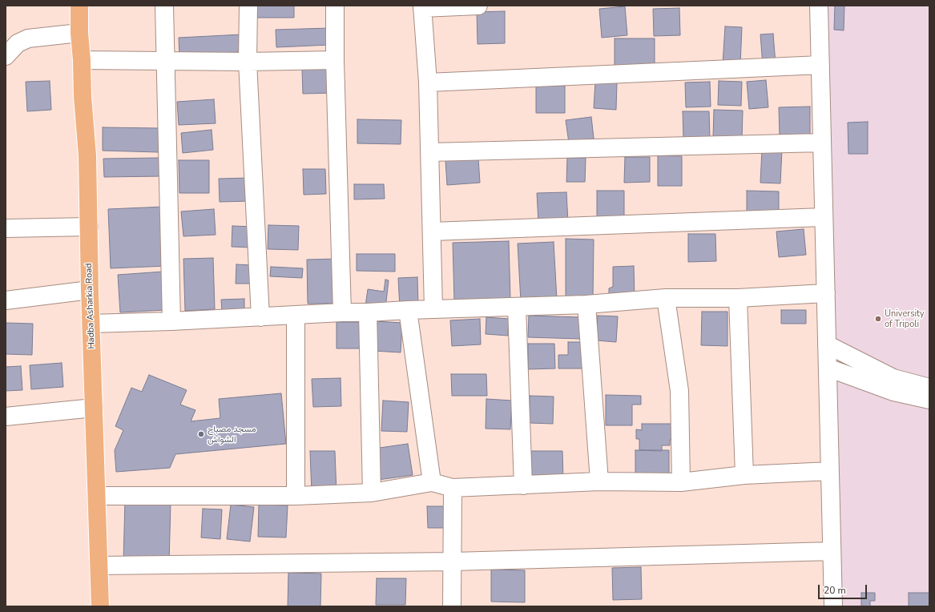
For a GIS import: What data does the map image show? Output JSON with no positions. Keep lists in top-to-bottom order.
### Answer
{
  "streets": {
    "main road": ["Hadba Asharkia Road"]
  },
  "places": ["University of Tripoli", "مسجد مصباح الشواش"],
  "scale_bar": "20 m"
}
